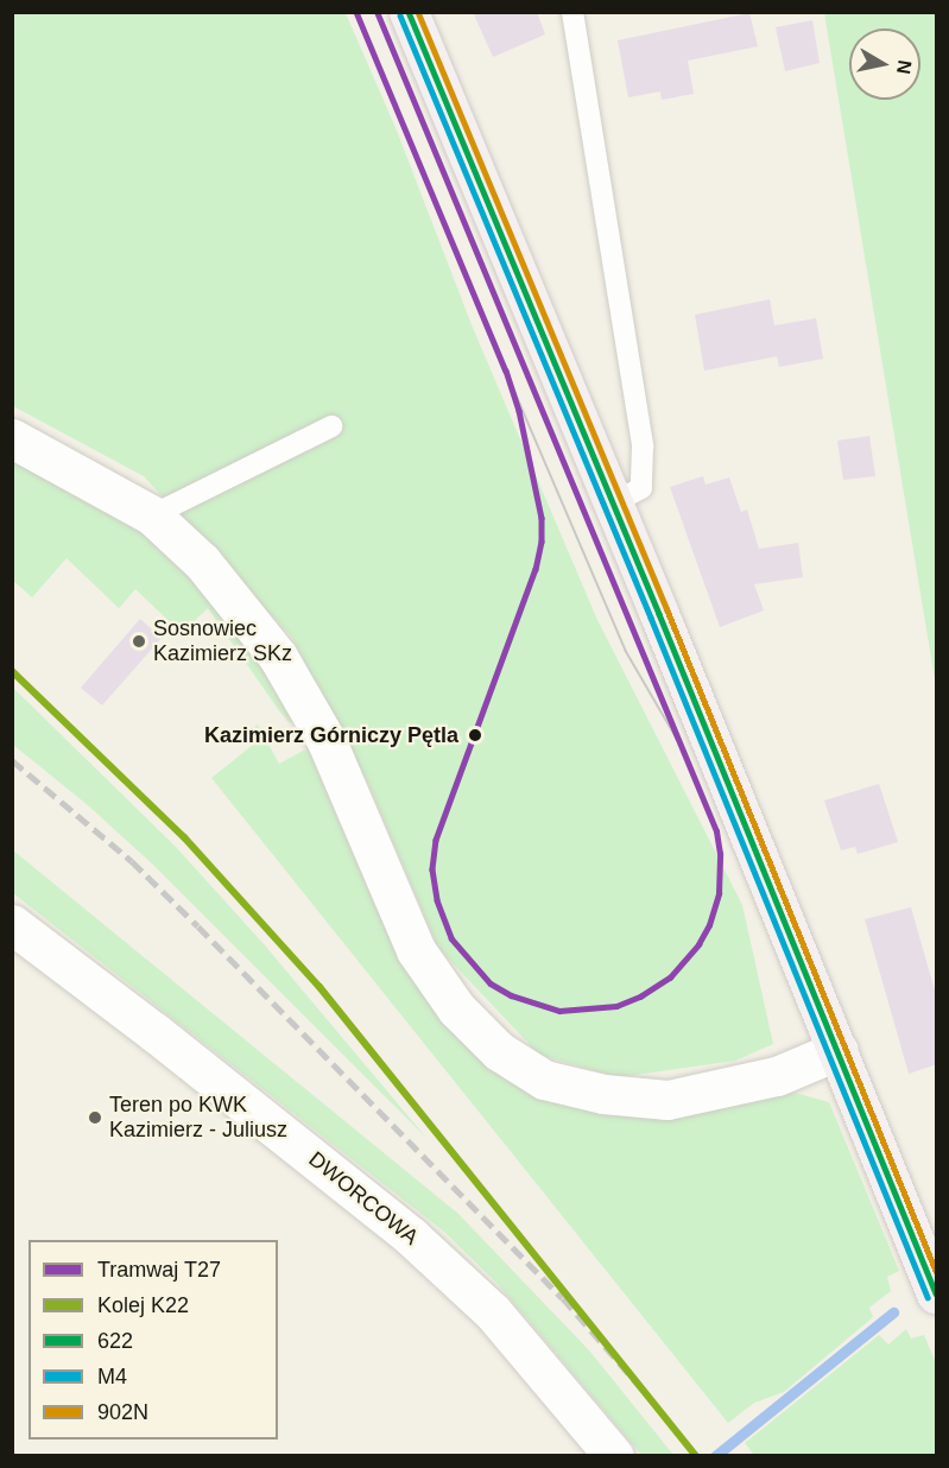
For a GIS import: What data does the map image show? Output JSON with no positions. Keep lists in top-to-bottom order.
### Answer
{
  "streets": {
    "street": ["DWORCOWA"]
  },
  "places": ["Sosnowiec Kazimierz SKz", "Kazimierz Górniczy Pętla", "Teren po KWK Kazimierz - Juliusz"],
  "lines": [
    "tram line T27",
    "transit line 622",
    "transit line 902N",
    "transit line M4",
    "rail line K22"
  ],
  "legend": [
    "Tramwaj T27",
    "Kolej K22",
    "622",
    "M4",
    "902N"
  ],
  "north": "right"
}
